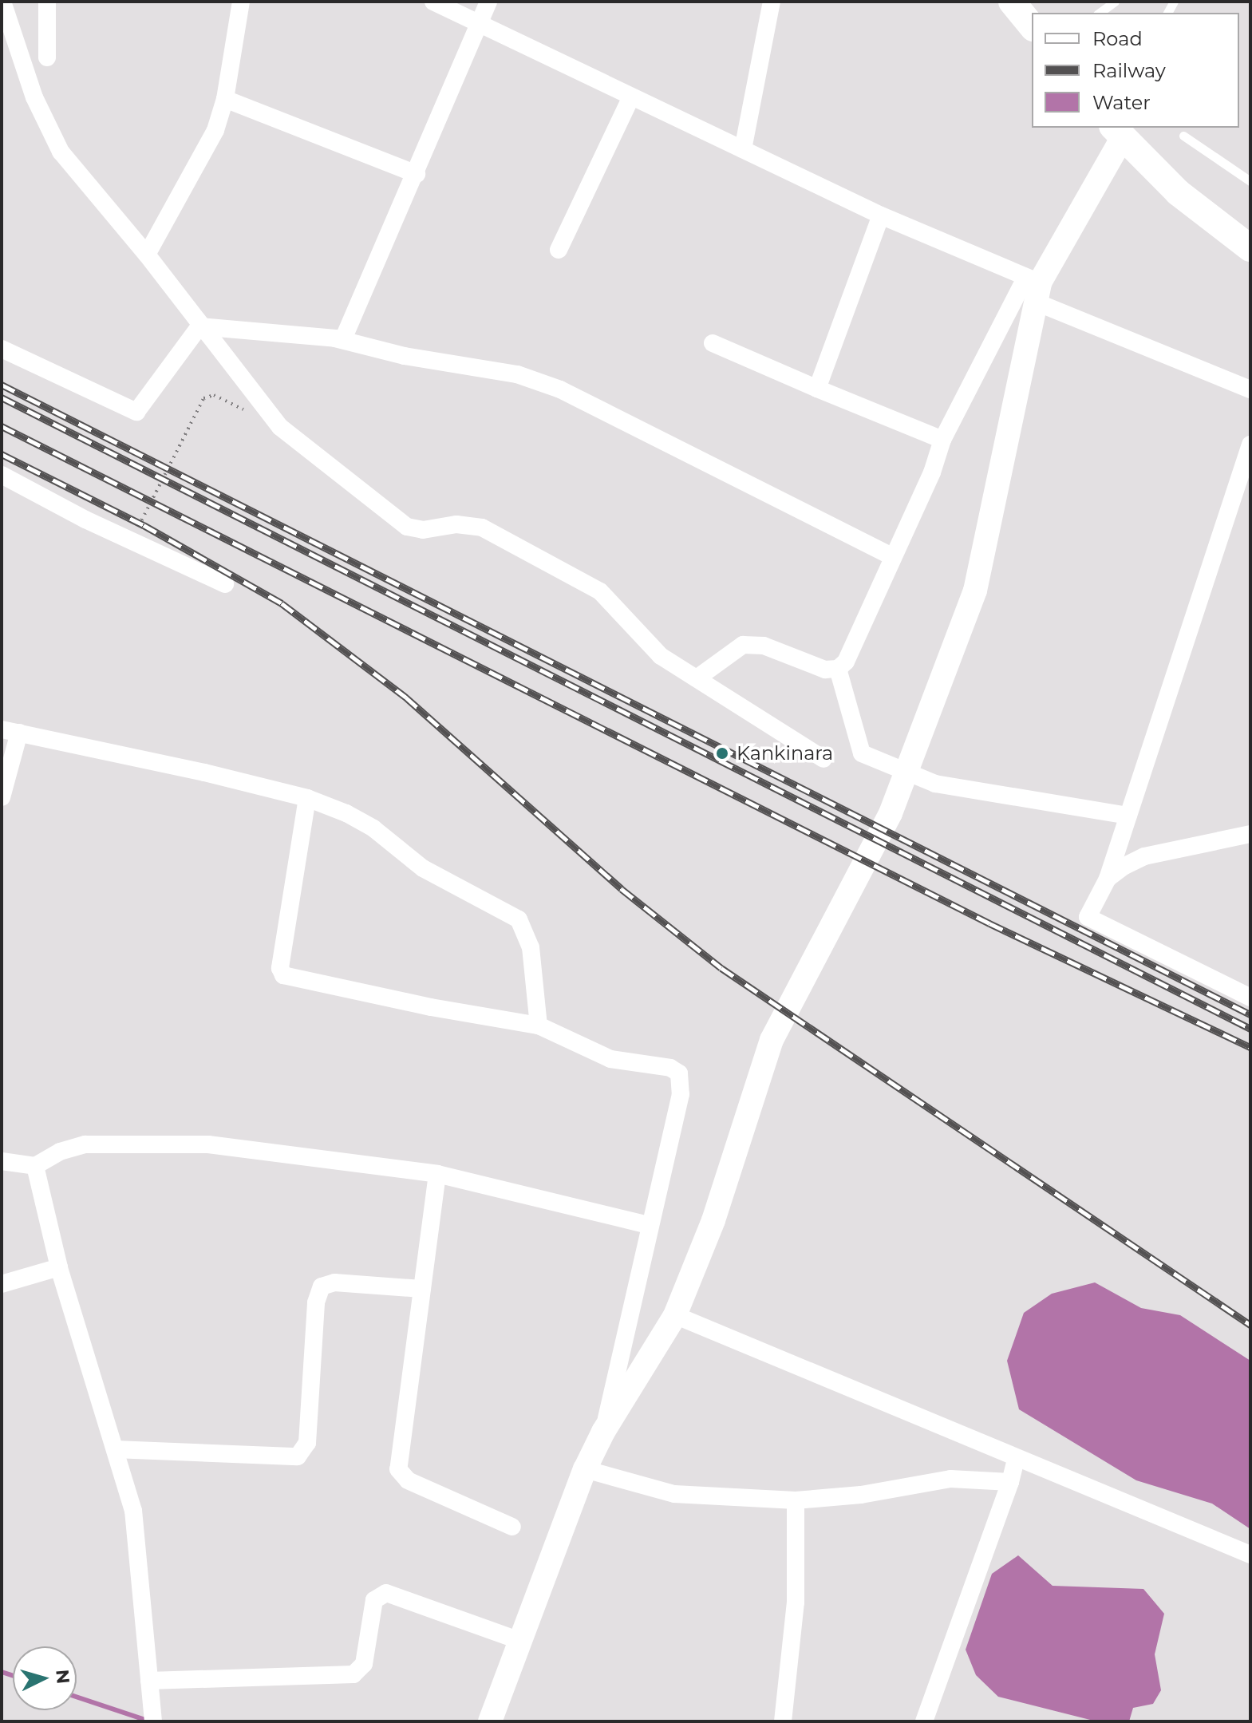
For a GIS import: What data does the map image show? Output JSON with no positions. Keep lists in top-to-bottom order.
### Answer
{
  "places": ["Kankinara"],
  "legend": ["Road", "Railway", "Water"],
  "north": "right"
}
